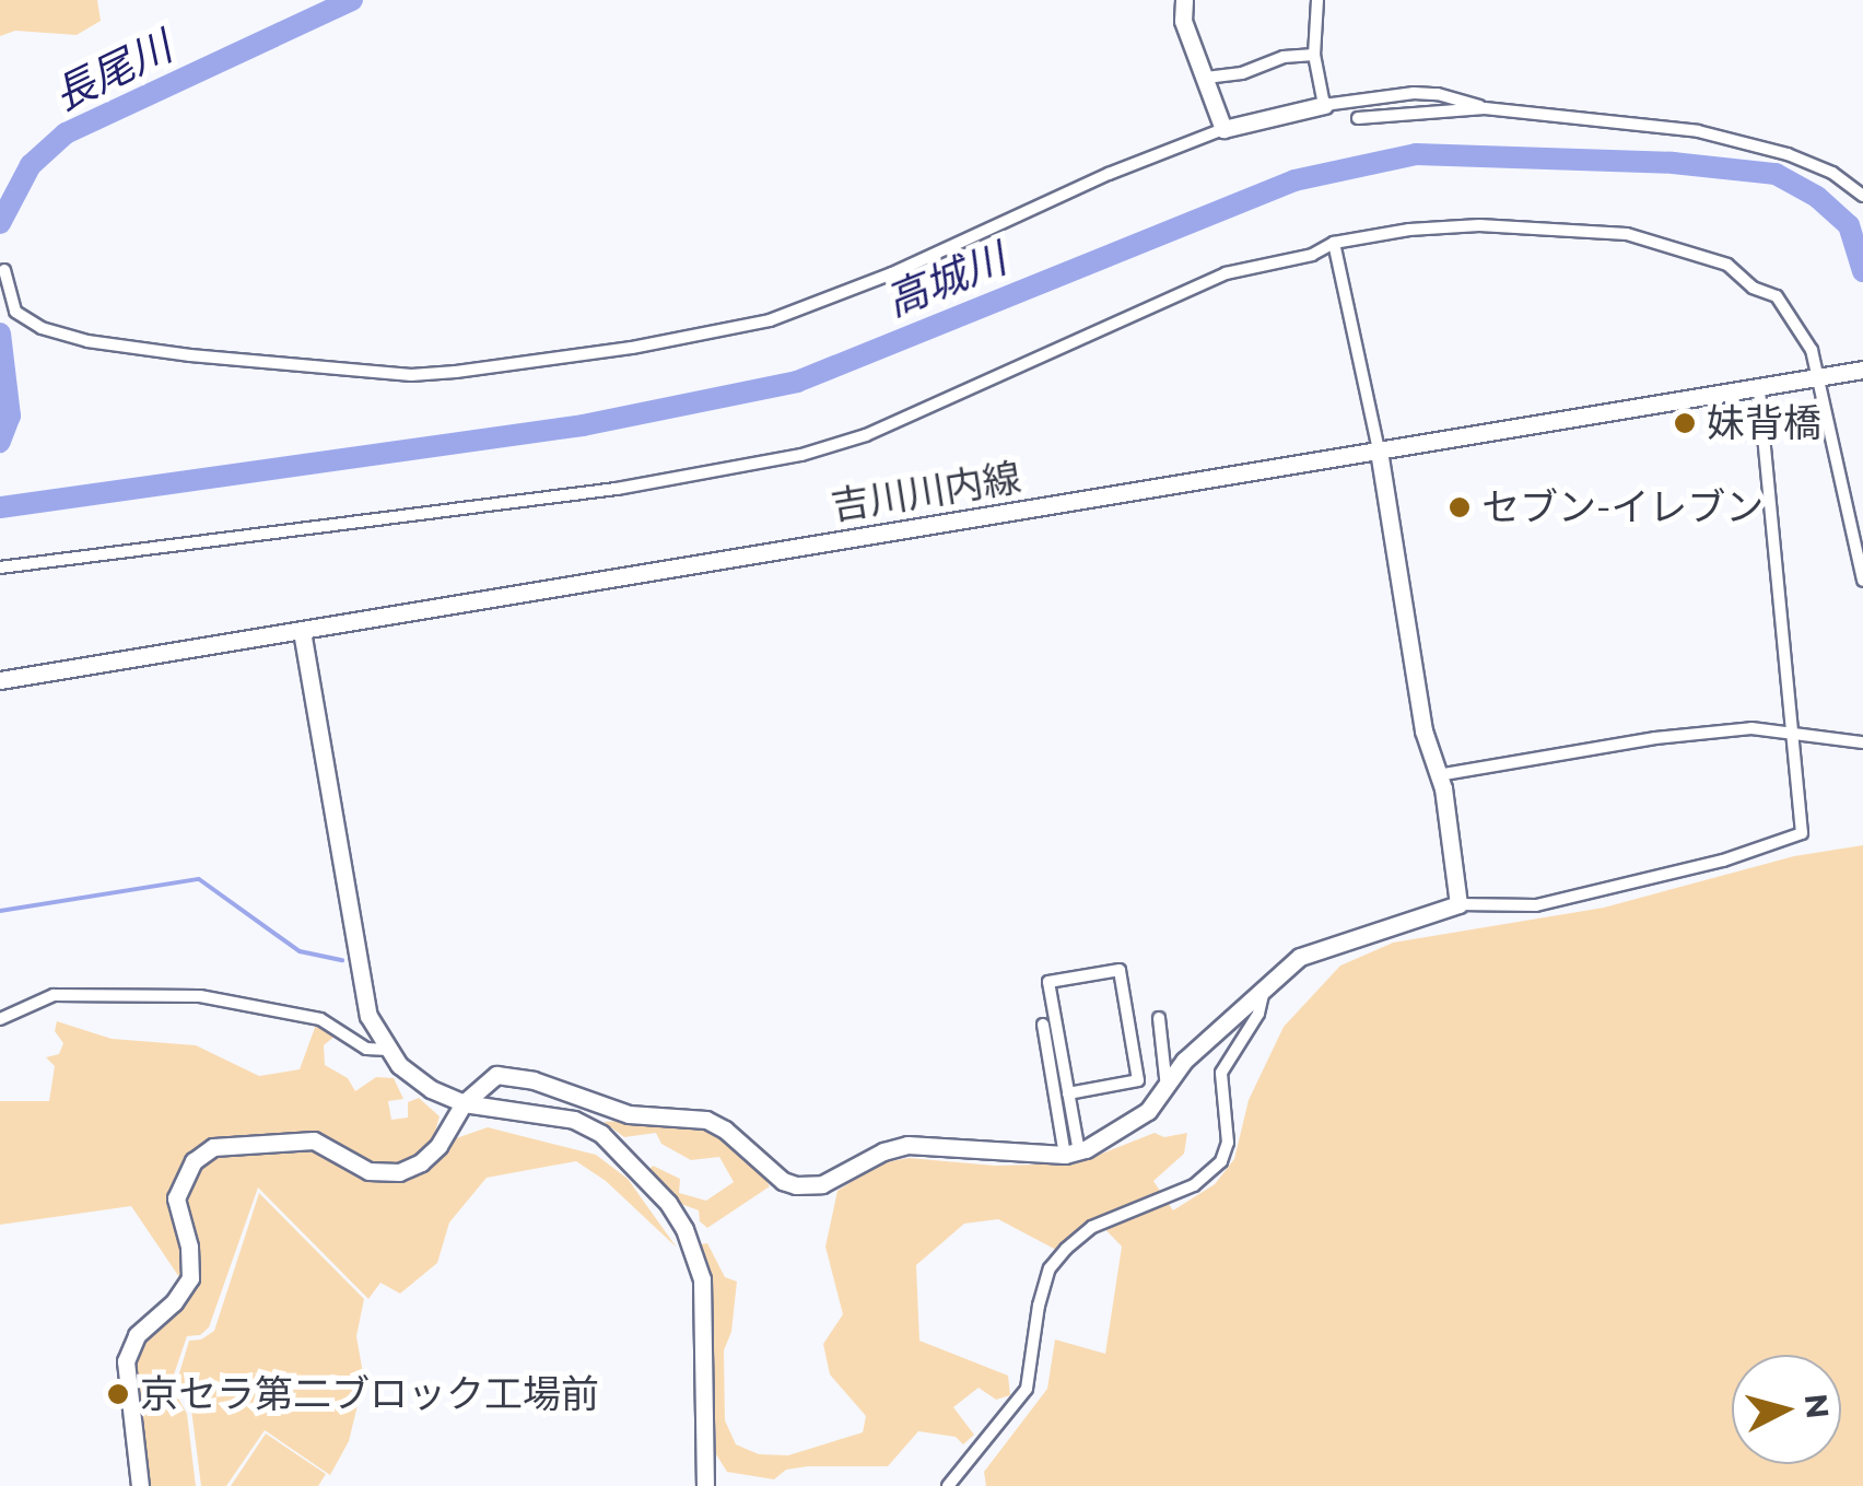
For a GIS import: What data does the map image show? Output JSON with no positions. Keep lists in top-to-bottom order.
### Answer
{
  "streets": {
    "street": ["吉川川内線"]
  },
  "water": ["長尾川", "高城川"],
  "places": ["妹背橋", "セブン-イレブン", "京セラ第二ブロック工場前"],
  "north": "right"
}
